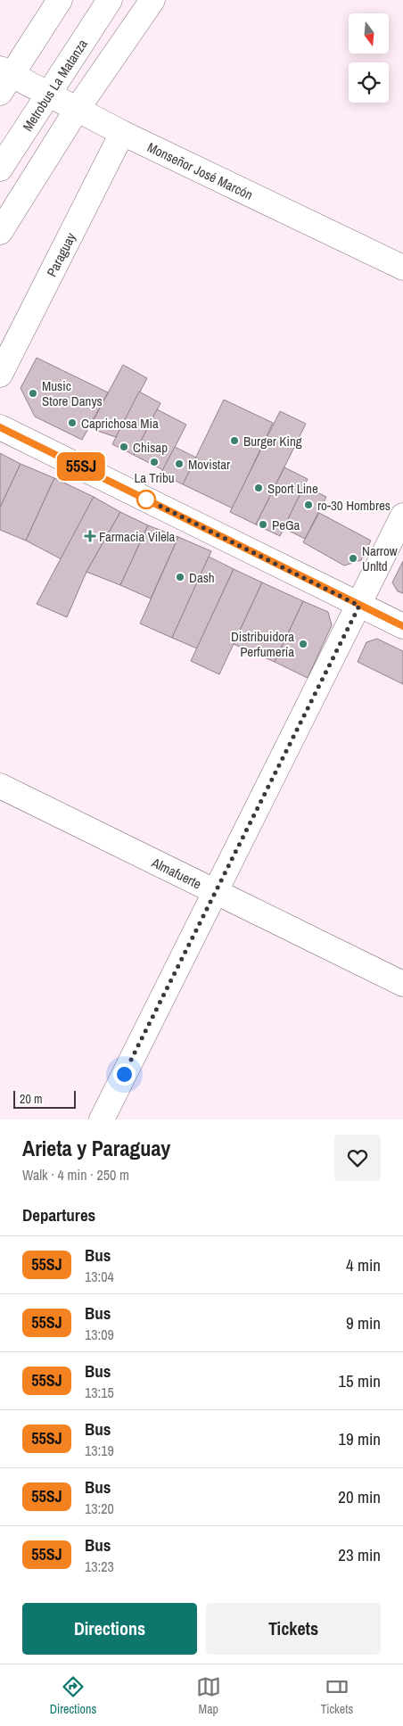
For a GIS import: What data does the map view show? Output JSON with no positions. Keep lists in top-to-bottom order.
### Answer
{
  "streets": {
    "main road": [
      "Metrobus La Matanza",
      "Monseñor José Marcón",
      "Paraguay",
      "Almafuerte"
    ]
  },
  "crossings": [
    ["Metrobus La Matanza", "Monseñor José Marcón"],
    ["Monseñor José Marcón", "Paraguay"]
  ],
  "places": {
    "other": [
      "Music Store Danys",
      "Caprichosa Mia",
      "Burger King",
      "Chisap",
      "La Tribu",
      "Movistar",
      "Sport Line",
      "ro-30 Hombres",
      "PeGa",
      "Narrow Unltd",
      "Dash",
      "Distribuidora Perfumería"
    ],
    "health": ["Farmacia Vilela"]
  },
  "lines": ["bus line 55SJ"],
  "scale_bar": "20 m",
  "north": "bottom",
  "page": {
    "on_map": "55SJ",
    "scale": "20 m",
    "heading": [
      ["Arieta y Paraguay", "Walk · 4 min · 250 m"],
      "Departures"
    ],
    "list": [
      {
        "mark": "55SJ",
        "name": "Bus",
        "note": "13:04",
        "value": "4 min"
      },
      {
        "mark": "55SJ",
        "name": "Bus",
        "note": "13:09",
        "value": "9 min"
      },
      {
        "mark": "55SJ",
        "name": "Bus",
        "note": "13:15",
        "value": "15 min"
      },
      {
        "mark": "55SJ",
        "name": "Bus",
        "note": "13:19",
        "value": "19 min"
      },
      {
        "mark": "55SJ",
        "name": "Bus",
        "note": "13:20",
        "value": "20 min"
      },
      {
        "mark": "55SJ",
        "name": "Bus",
        "note": "13:23",
        "value": "23 min"
      }
    ],
    "buttons": ["Directions", "Tickets"],
    "tabs": ["Directions", "Map", "Tickets"]
  }
}
